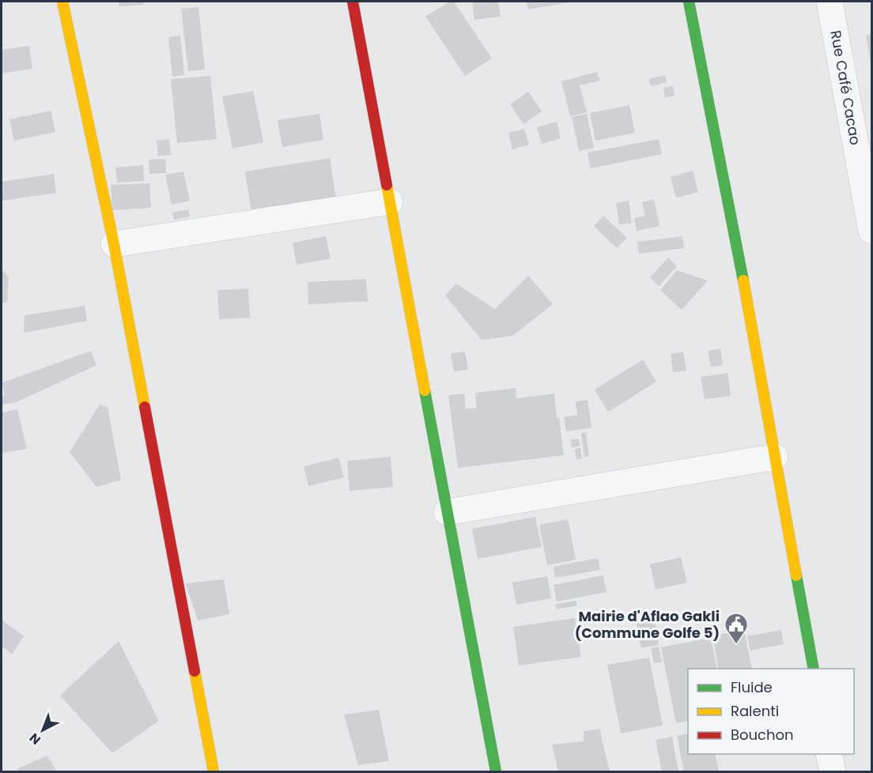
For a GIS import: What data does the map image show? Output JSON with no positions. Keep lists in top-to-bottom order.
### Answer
{
  "streets": {
    "street": ["Rue Café Cacao"]
  },
  "places": {
    "public building": ["Mairie d'Aflao Gakli (Commune Golfe 5)"]
  },
  "legend": ["Fluide", "Ralenti", "Bouchon"],
  "north": "bottom left"
}
